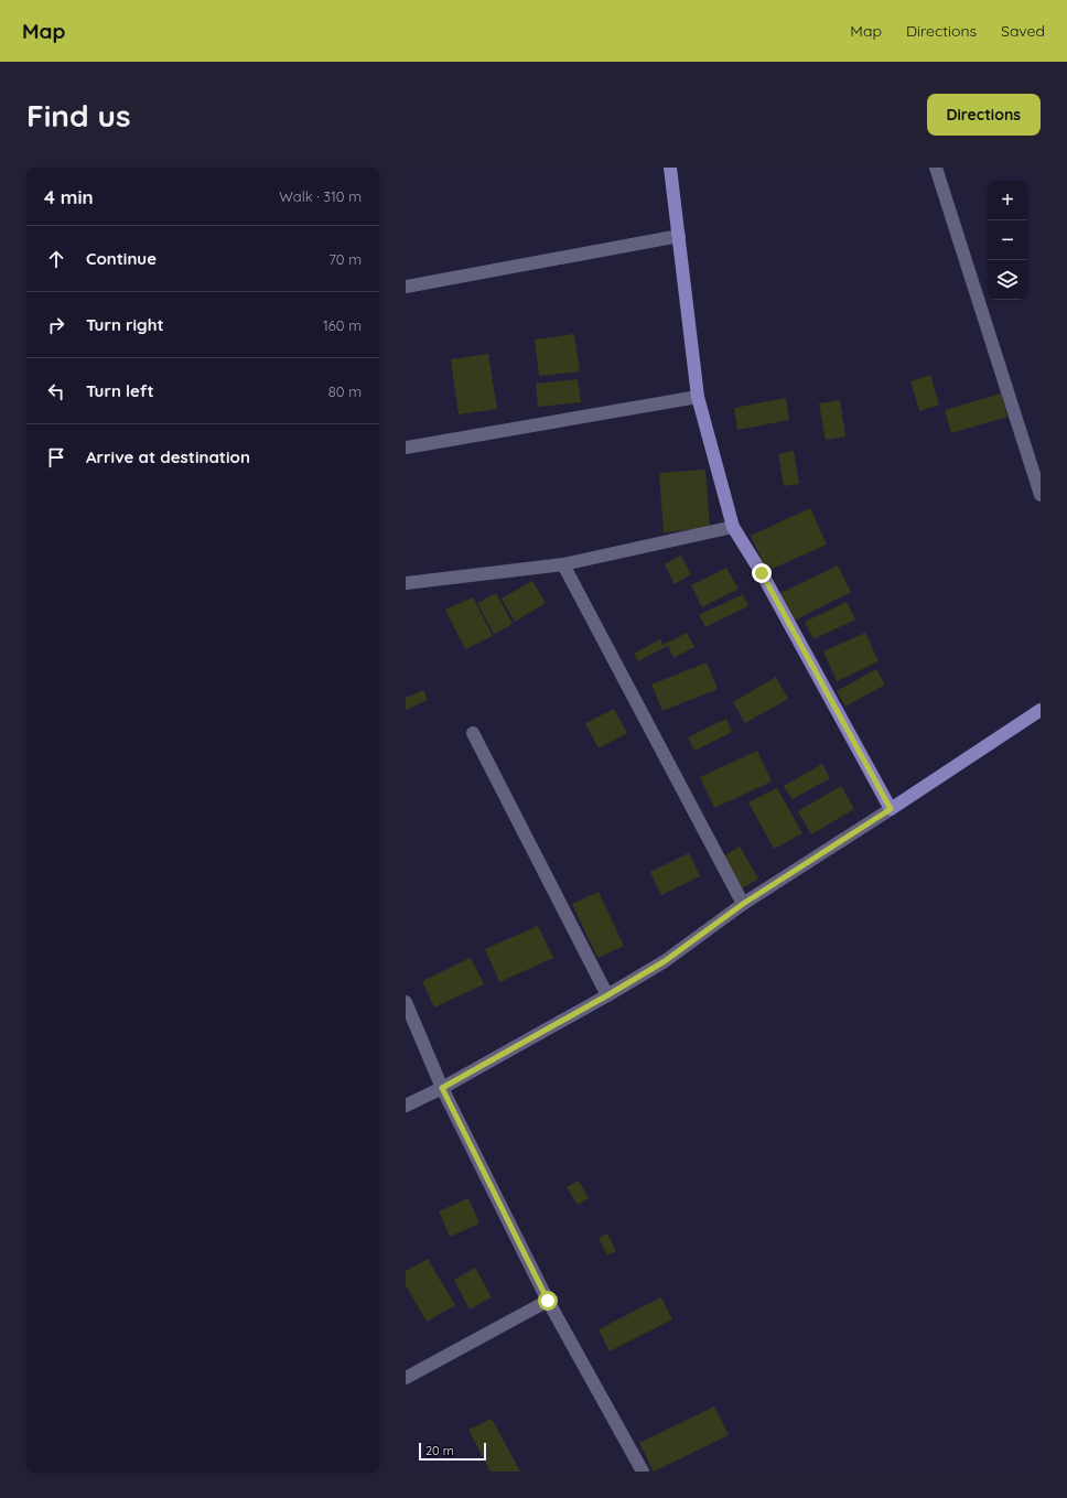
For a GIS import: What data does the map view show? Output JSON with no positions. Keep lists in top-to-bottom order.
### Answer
{
  "scale_bar": "20 m",
  "page": {
    "header": "Map",
    "nav": ["Map", "Directions", "Saved"],
    "buttons": "Directions",
    "title": "Find us",
    "heading": ["4 min", "Walk · 310 m"],
    "map_buttons": ["+", "−"],
    "list": [
      ["Continue", "70 m"],
      ["Turn right", "160 m"],
      ["Turn left", "80 m"],
      "Arrive at destination"
    ],
    "scale": "20 m"
  }
}
